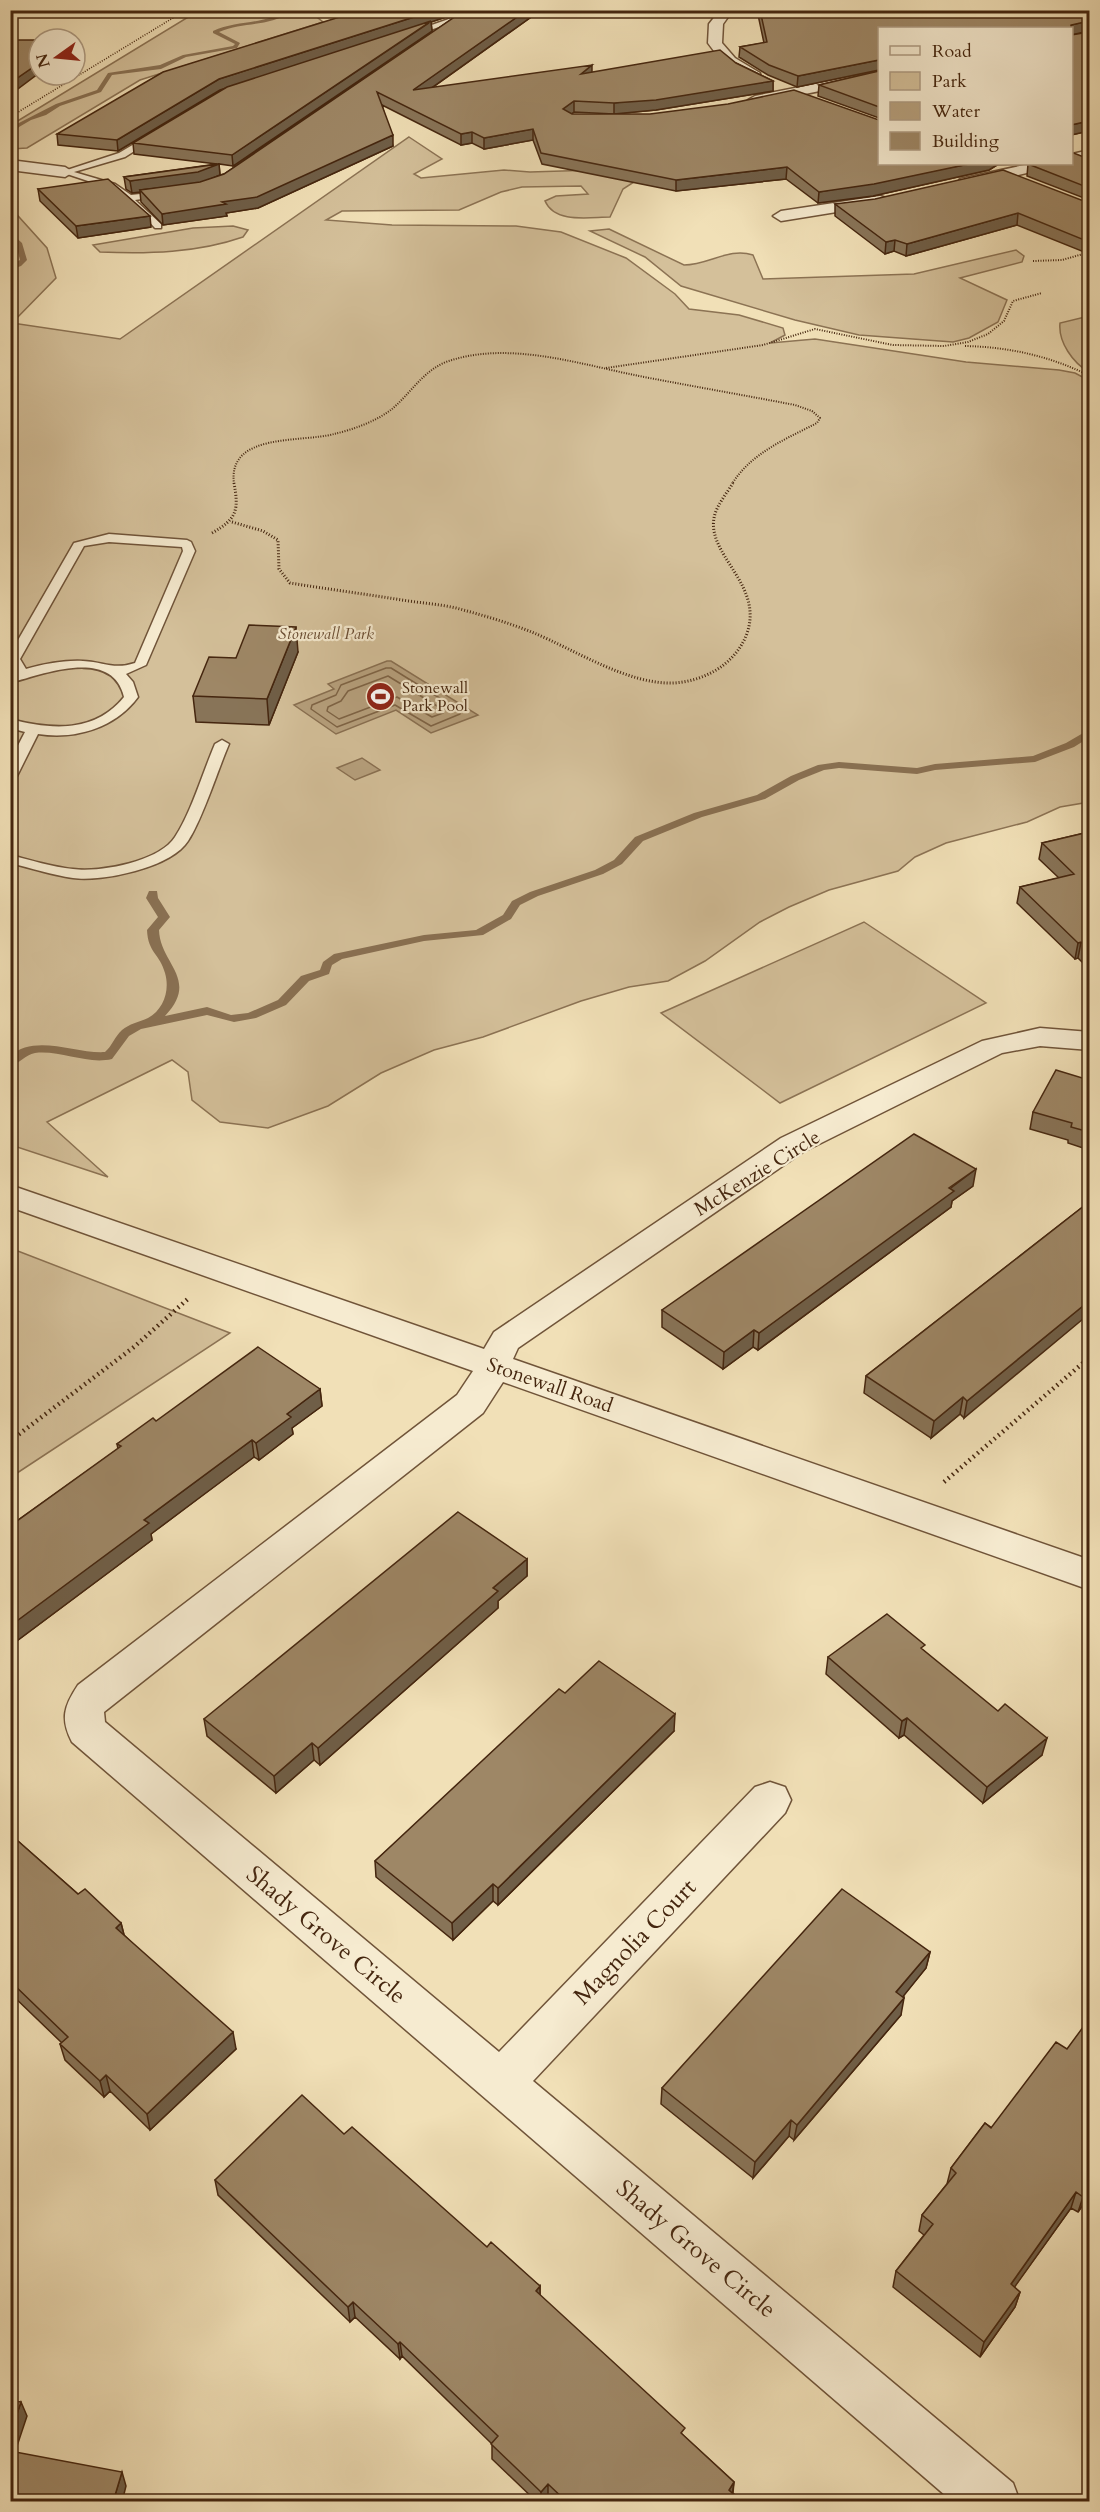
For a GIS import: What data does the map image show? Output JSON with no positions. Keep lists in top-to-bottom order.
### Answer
{
  "streets": {
    "street": [
      "McKenzie Circle",
      "Stonewall Road",
      "Shady Grove Circle",
      "Magnolia Court"
    ]
  },
  "crossings": [
    ["McKenzie Circle", "Stonewall Road"],
    ["McKenzie Circle", "Shady Grove Circle"],
    ["Stonewall Road", "Shady Grove Circle"],
    ["Shady Grove Circle", "Magnolia Court"]
  ],
  "parks": ["Stonewall Park"],
  "places": {
    "sports": ["Stonewall Park Pool"]
  },
  "legend": [
    "Road",
    "Park",
    "Water",
    "Building"
  ],
  "north": "left"
}
